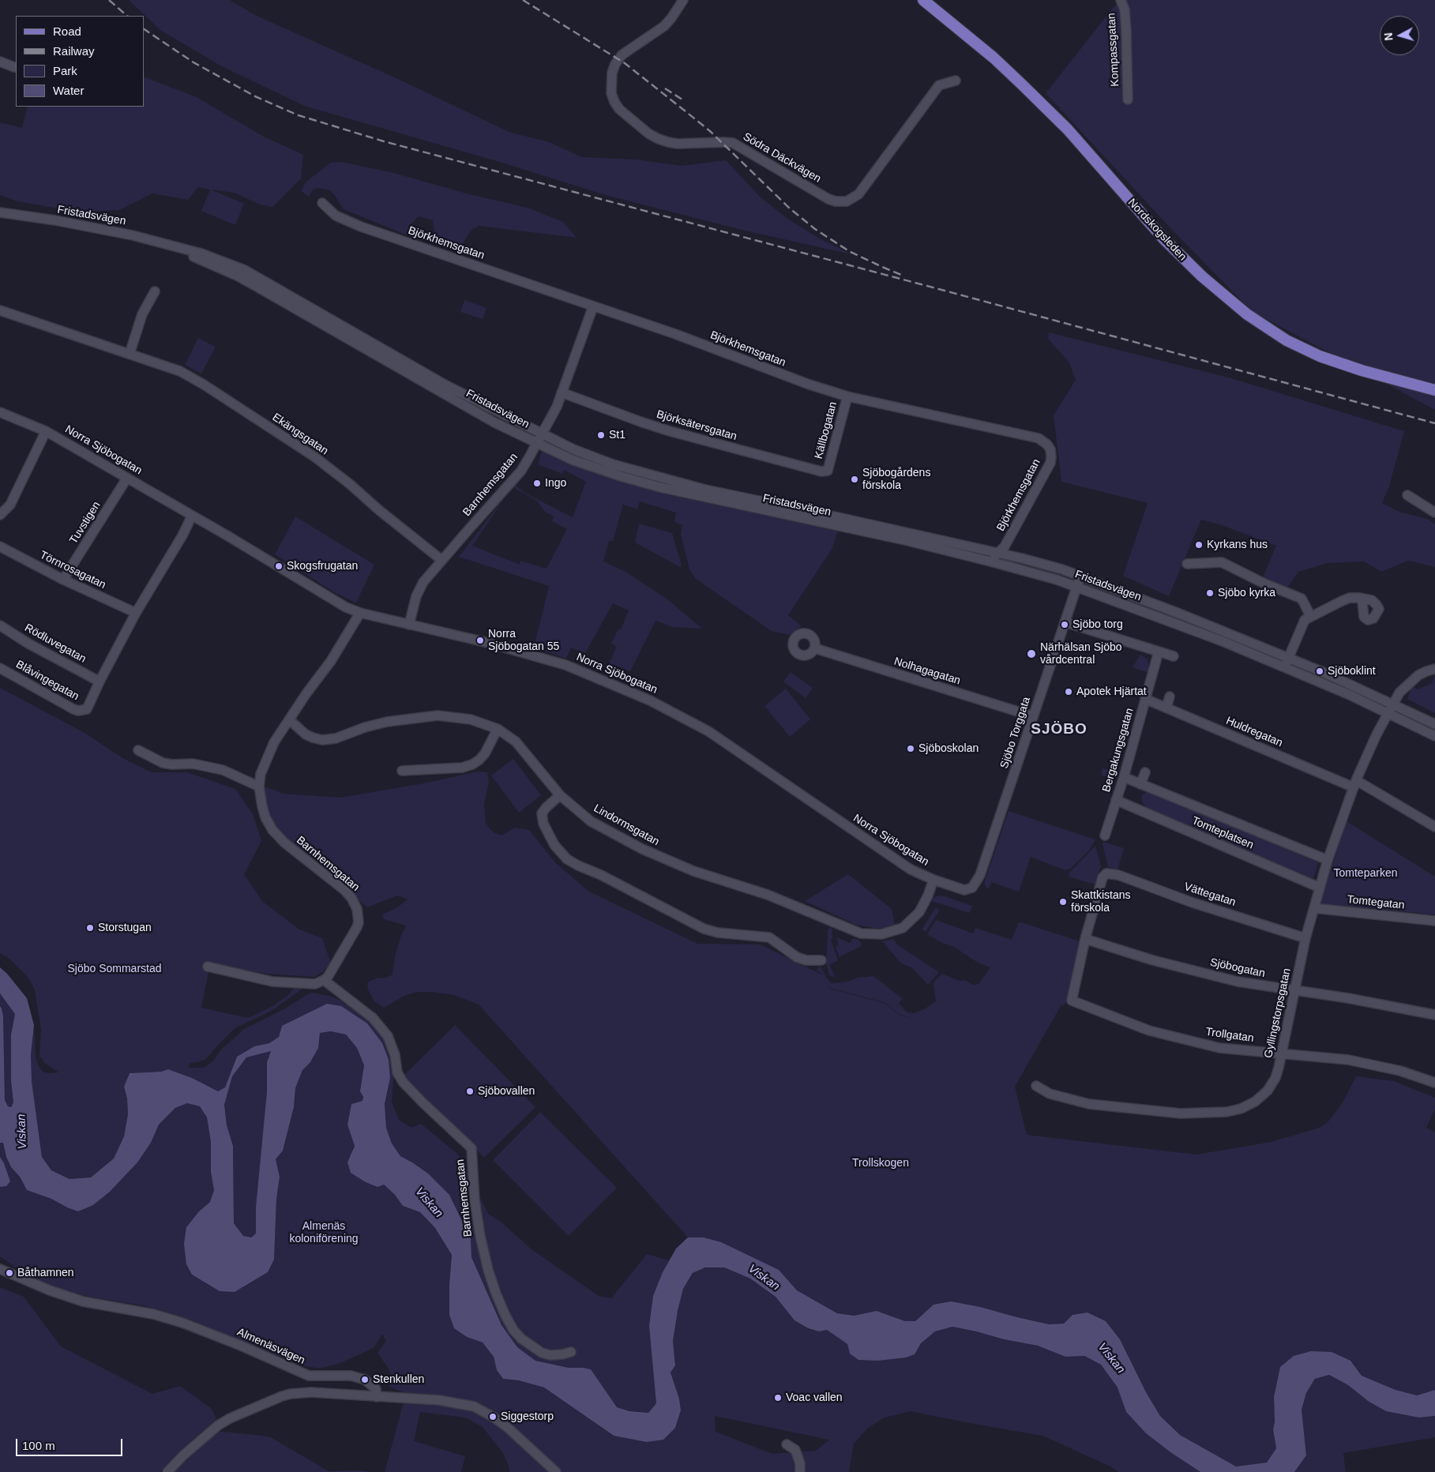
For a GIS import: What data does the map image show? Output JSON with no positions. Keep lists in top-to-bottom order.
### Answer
{
  "streets": {
    "main road": ["Nordskogsleden"],
    "street": [
      "Kompassgatan",
      "Södra Däckvägen",
      "Fristadsvägen",
      "Björkhemsgatan",
      "Björksätersgatan",
      "Källbogatan",
      "Ekängsgatan",
      "Norra Sjöbogatan",
      "Barnhemsgatan",
      "Tuvstigen",
      "Törnrosagatan",
      "Rödluvegatan",
      "Nolhagagatan",
      "Blåvingegatan",
      "Huldregatan",
      "Sjöbo Torggata",
      "Bergakungsgatan",
      "Lindormsgatan",
      "Tomteplatsen",
      "Vättegatan",
      "Tomtegatan",
      "Sjöbogatan",
      "Gyllingstorpsgatan",
      "Trollgatan",
      "Almenäsvägen"
    ]
  },
  "crossings": [
    ["Fristadsvägen", "Björkhemsgatan"],
    ["Fristadsvägen", "Barnhemsgatan"],
    ["Fristadsvägen", "Sjöbo Torggata"],
    ["Fristadsvägen", "Gyllingstorpsgatan"],
    ["Björkhemsgatan", "Källbogatan"],
    ["Björkhemsgatan", "Barnhemsgatan"],
    ["Björksätersgatan", "Källbogatan"],
    ["Björksätersgatan", "Barnhemsgatan"],
    ["Ekängsgatan", "Barnhemsgatan"],
    ["Norra Sjöbogatan", "Barnhemsgatan"],
    ["Norra Sjöbogatan", "Tuvstigen"],
    ["Norra Sjöbogatan", "Sjöbo Torggata"],
    ["Norra Sjöbogatan", "Lindormsgatan"],
    ["Barnhemsgatan", "Lindormsgatan"],
    ["Tuvstigen", "Törnrosagatan"],
    ["Rödluvegatan", "Blåvingegatan"],
    ["Nolhagagatan", "Sjöbo Torggata"],
    ["Huldregatan", "Bergakungsgatan"],
    ["Huldregatan", "Gyllingstorpsgatan"],
    ["Bergakungsgatan", "Tomteplatsen"],
    ["Tomteplatsen", "Gyllingstorpsgatan"],
    ["Vättegatan", "Sjöbogatan"],
    ["Vättegatan", "Gyllingstorpsgatan"],
    ["Vättegatan", "Trollgatan"],
    ["Tomtegatan", "Gyllingstorpsgatan"],
    ["Sjöbogatan", "Gyllingstorpsgatan"],
    ["Sjöbogatan", "Trollgatan"],
    ["Gyllingstorpsgatan", "Trollgatan"]
  ],
  "districts": ["SJÖBO"],
  "water": ["Viskan"],
  "parks": [
    "Tomteparken",
    "Sjöbo Sommarstad",
    "Trollskogen",
    "Almenäs koloniförening"
  ],
  "places": [
    "St1",
    "Sjöbogårdens förskola",
    "Ingo",
    "Kyrkans hus",
    "Skogsfrugatan",
    "Sjöbo kyrka",
    "Sjöbo torg",
    "Norra Sjöbogatan 55",
    "Närhälsan Sjöbo vårdcentral",
    "Sjöboklint",
    "Apotek Hjärtat",
    "Sjöboskolan",
    "Skattkistans förskola",
    "Storstugan",
    "Sjöbovallen",
    "Båthamnen",
    "Stenkullen",
    "Voac vallen",
    "Siggestorp"
  ],
  "legend": [
    "Road",
    "Railway",
    "Park",
    "Water"
  ],
  "scale_bar": "100 m",
  "north": "left"
}
